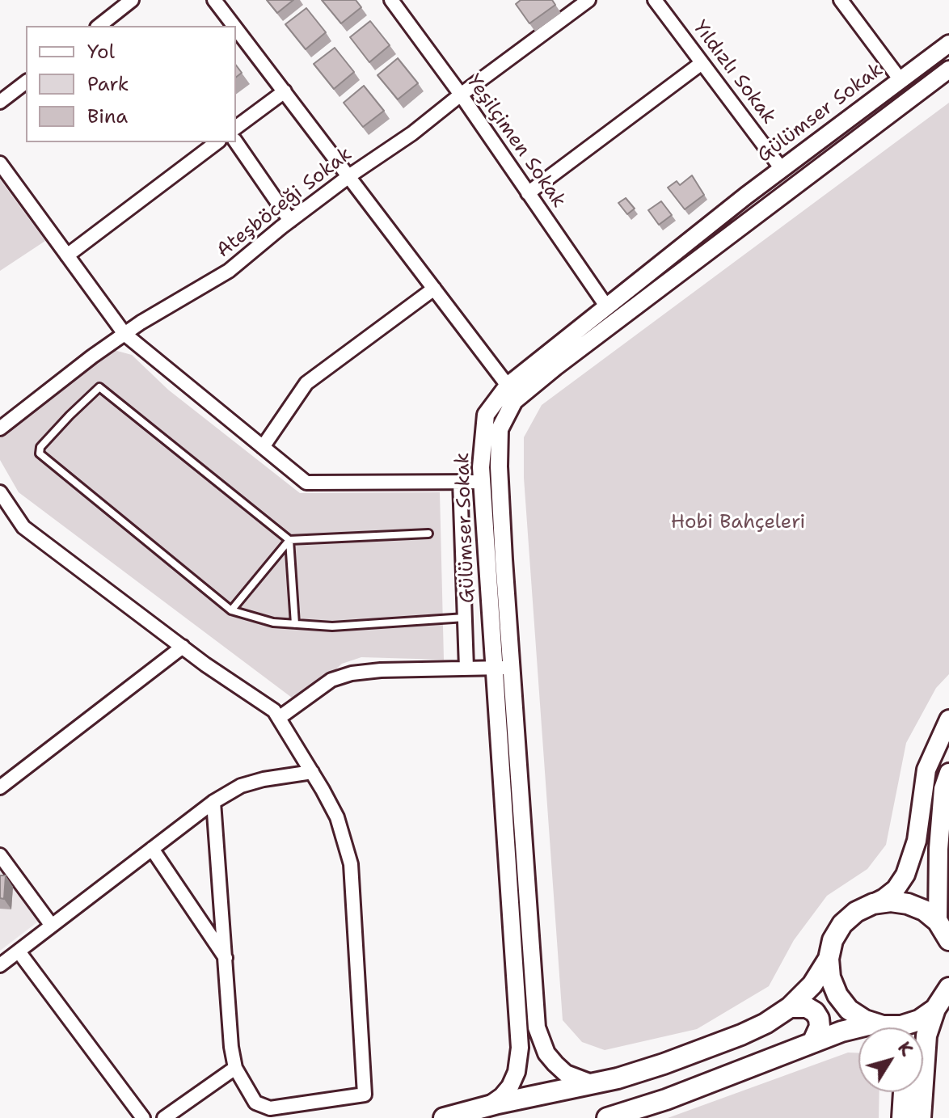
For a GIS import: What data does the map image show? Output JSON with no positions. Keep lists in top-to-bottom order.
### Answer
{
  "streets": {
    "street": [
      "Yıldızlı Sokak",
      "Gülümser Sokak",
      "Yeşilçimen Sokak",
      "Ateşböceği Sokak"
    ]
  },
  "crossings": [
    ["Yıldızlı Sokak", "Gülümser Sokak"],
    ["Gülümser Sokak", "Yeşilçimen Sokak"],
    ["Yeşilçimen Sokak", "Ateşböceği Sokak"]
  ],
  "parks": ["Hobi Bahçeleri"],
  "legend": ["Yol", "Park", "Bina"],
  "north": "top right"
}
